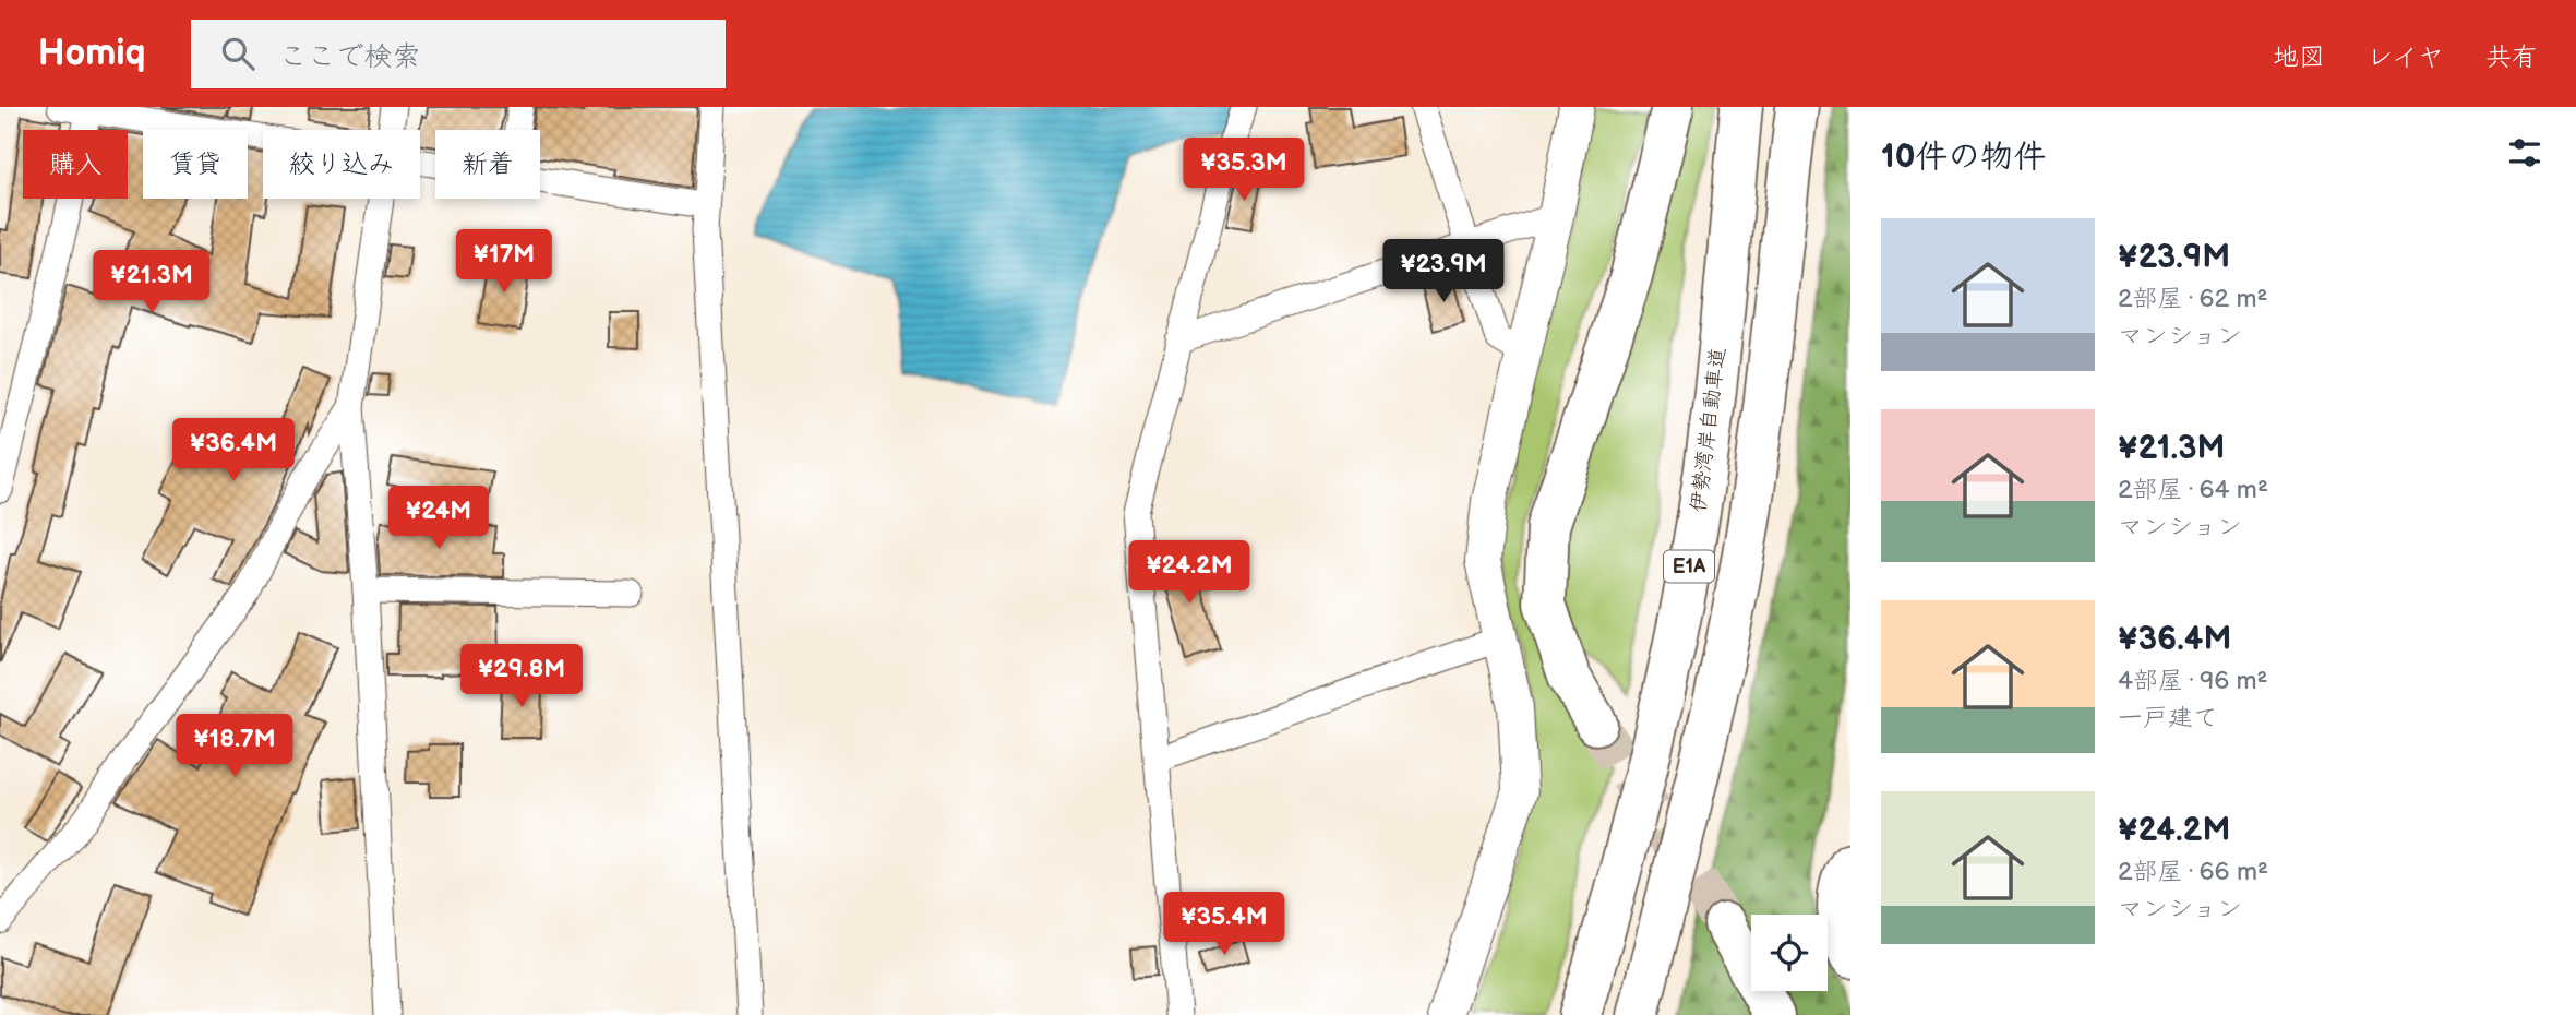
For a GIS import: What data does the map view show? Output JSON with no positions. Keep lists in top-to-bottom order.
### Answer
{
  "streets": {
    "highway": ["伊勢湾岸自動車道", "E1A"]
  },
  "page": {
    "header": "Homiq",
    "search": "ここで検索",
    "nav": ["地図", "レイヤ", "共有"],
    "heading": "10件の物件",
    "chip": [
      "購入",
      "賃貸",
      "絞り込み",
      "新着"
    ],
    "price": [
      "¥35.3M",
      "¥17M",
      "¥23.9M",
      "¥21.3M",
      "¥36.4M",
      "¥24M",
      "¥24.2M",
      "¥29.8M",
      "¥18.7M",
      "¥35.4M"
    ],
    "list": [
      {
        "name": "¥23.9M",
        "note": "2部屋 · 62 m² · マンション"
      },
      {
        "name": "¥21.3M",
        "note": "2部屋 · 64 m² · マンション"
      },
      {
        "name": "¥36.4M",
        "note": "4部屋 · 96 m² · 一戸建て"
      },
      {
        "name": "¥24.2M",
        "note": "2部屋 · 66 m² · マンション"
      }
    ]
  }
}
